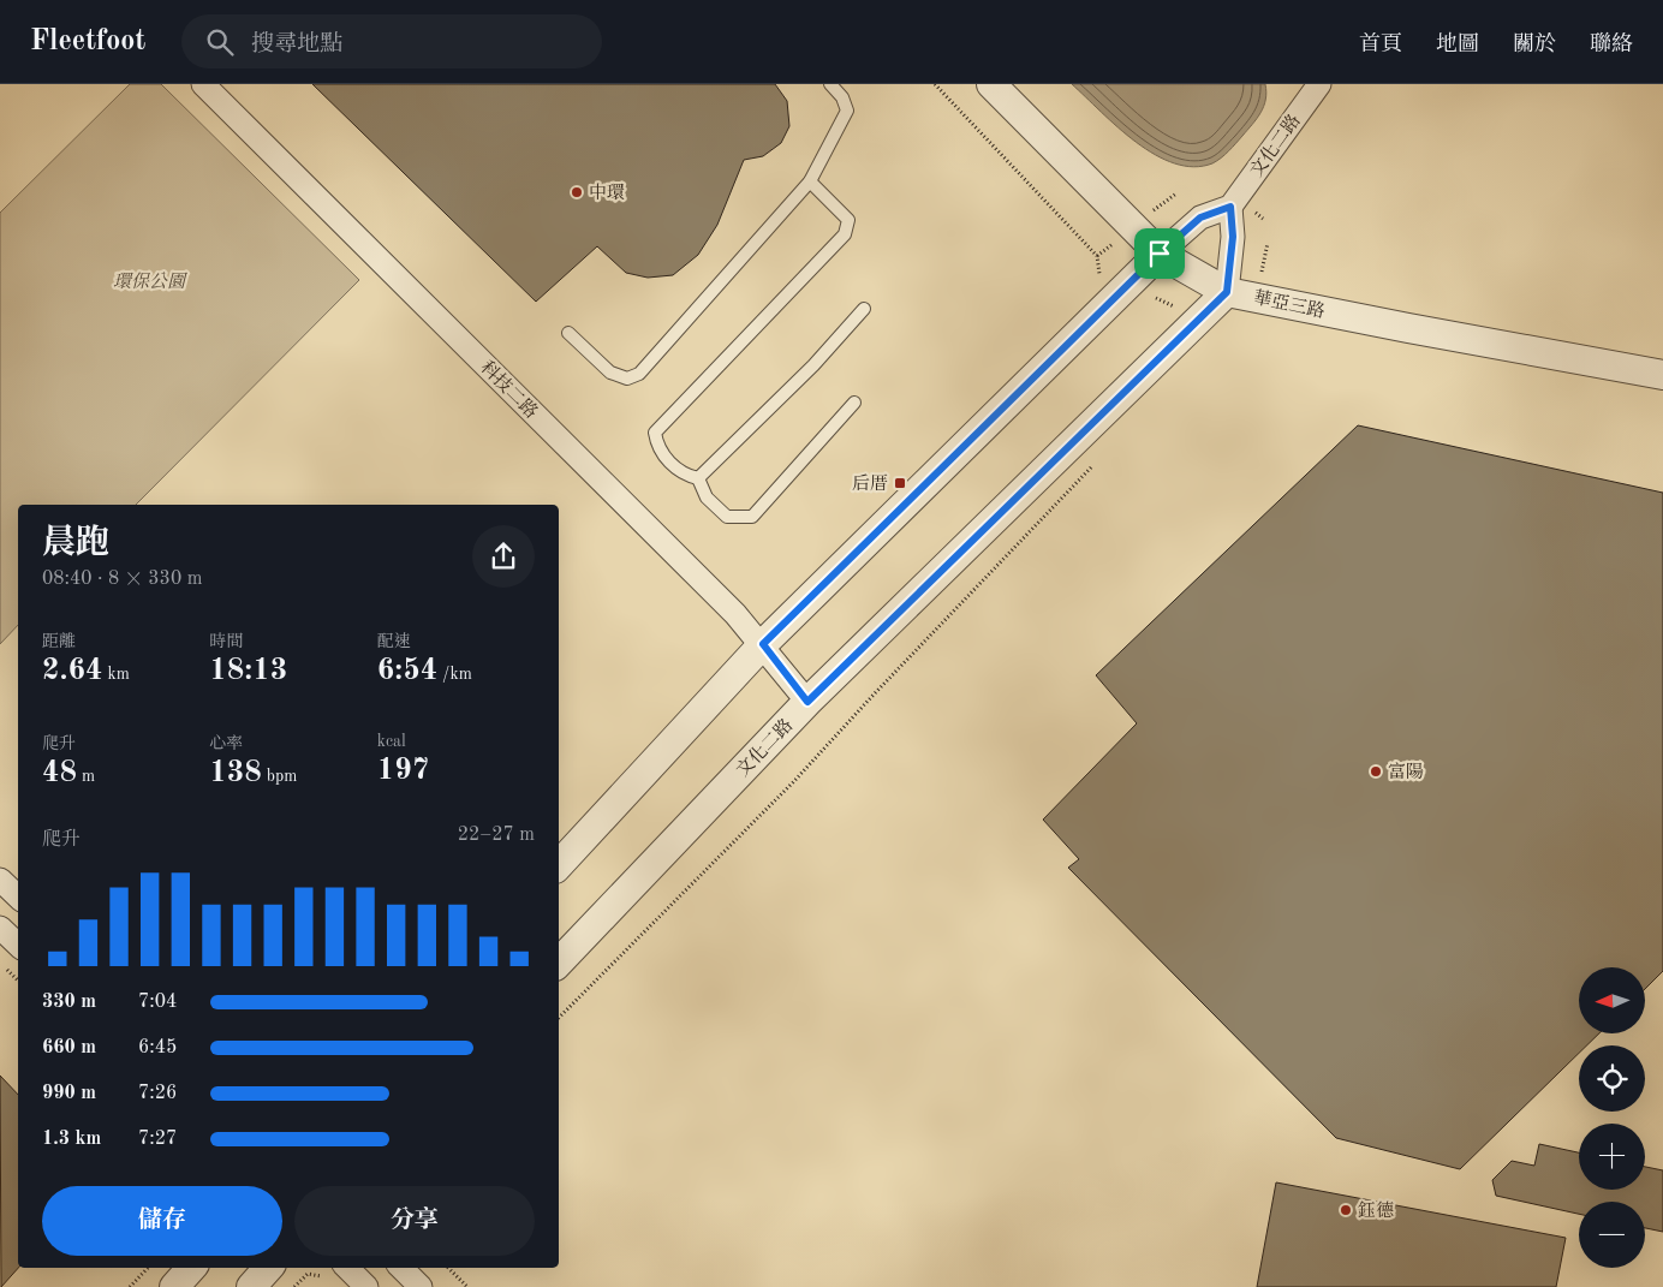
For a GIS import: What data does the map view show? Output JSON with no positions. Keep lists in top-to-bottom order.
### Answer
{
  "streets": {
    "street": ["文化二路", "華亞三路", "科技二路"]
  },
  "crossings": [
    ["文化二路", "華亞三路"],
    ["文化二路", "科技二路"]
  ],
  "parks": ["環保公園"],
  "places": {
    "other": ["中環", "富陽", "鈺德"],
    "transit": ["后厝"]
  },
  "north": "left",
  "page": {
    "header": "Fleetfoot",
    "search": "搜尋地點",
    "nav": [
      "首頁",
      "地圖",
      "關於",
      "聯絡"
    ],
    "heading": ["晨跑", "08:40 · 8 × 330 m"],
    "stats": [
      ["距離", "2.64 km"],
      ["時間", "18:13"],
      ["配速", "6:54 /km"],
      ["爬升", "48 m"],
      ["心率", "138 bpm"],
      ["kcal", "197"]
    ],
    "chart": ["爬升", "22–27 m"],
    "map_buttons": ["+", "−"],
    "list": [
      {
        "name": "330 m",
        "note": "7:04"
      },
      {
        "name": "660 m",
        "note": "6:45"
      },
      {
        "name": "990 m",
        "note": "7:26"
      },
      {
        "name": "1.3 km",
        "note": "7:27"
      }
    ],
    "buttons": ["儲存", "分享"]
  }
}
